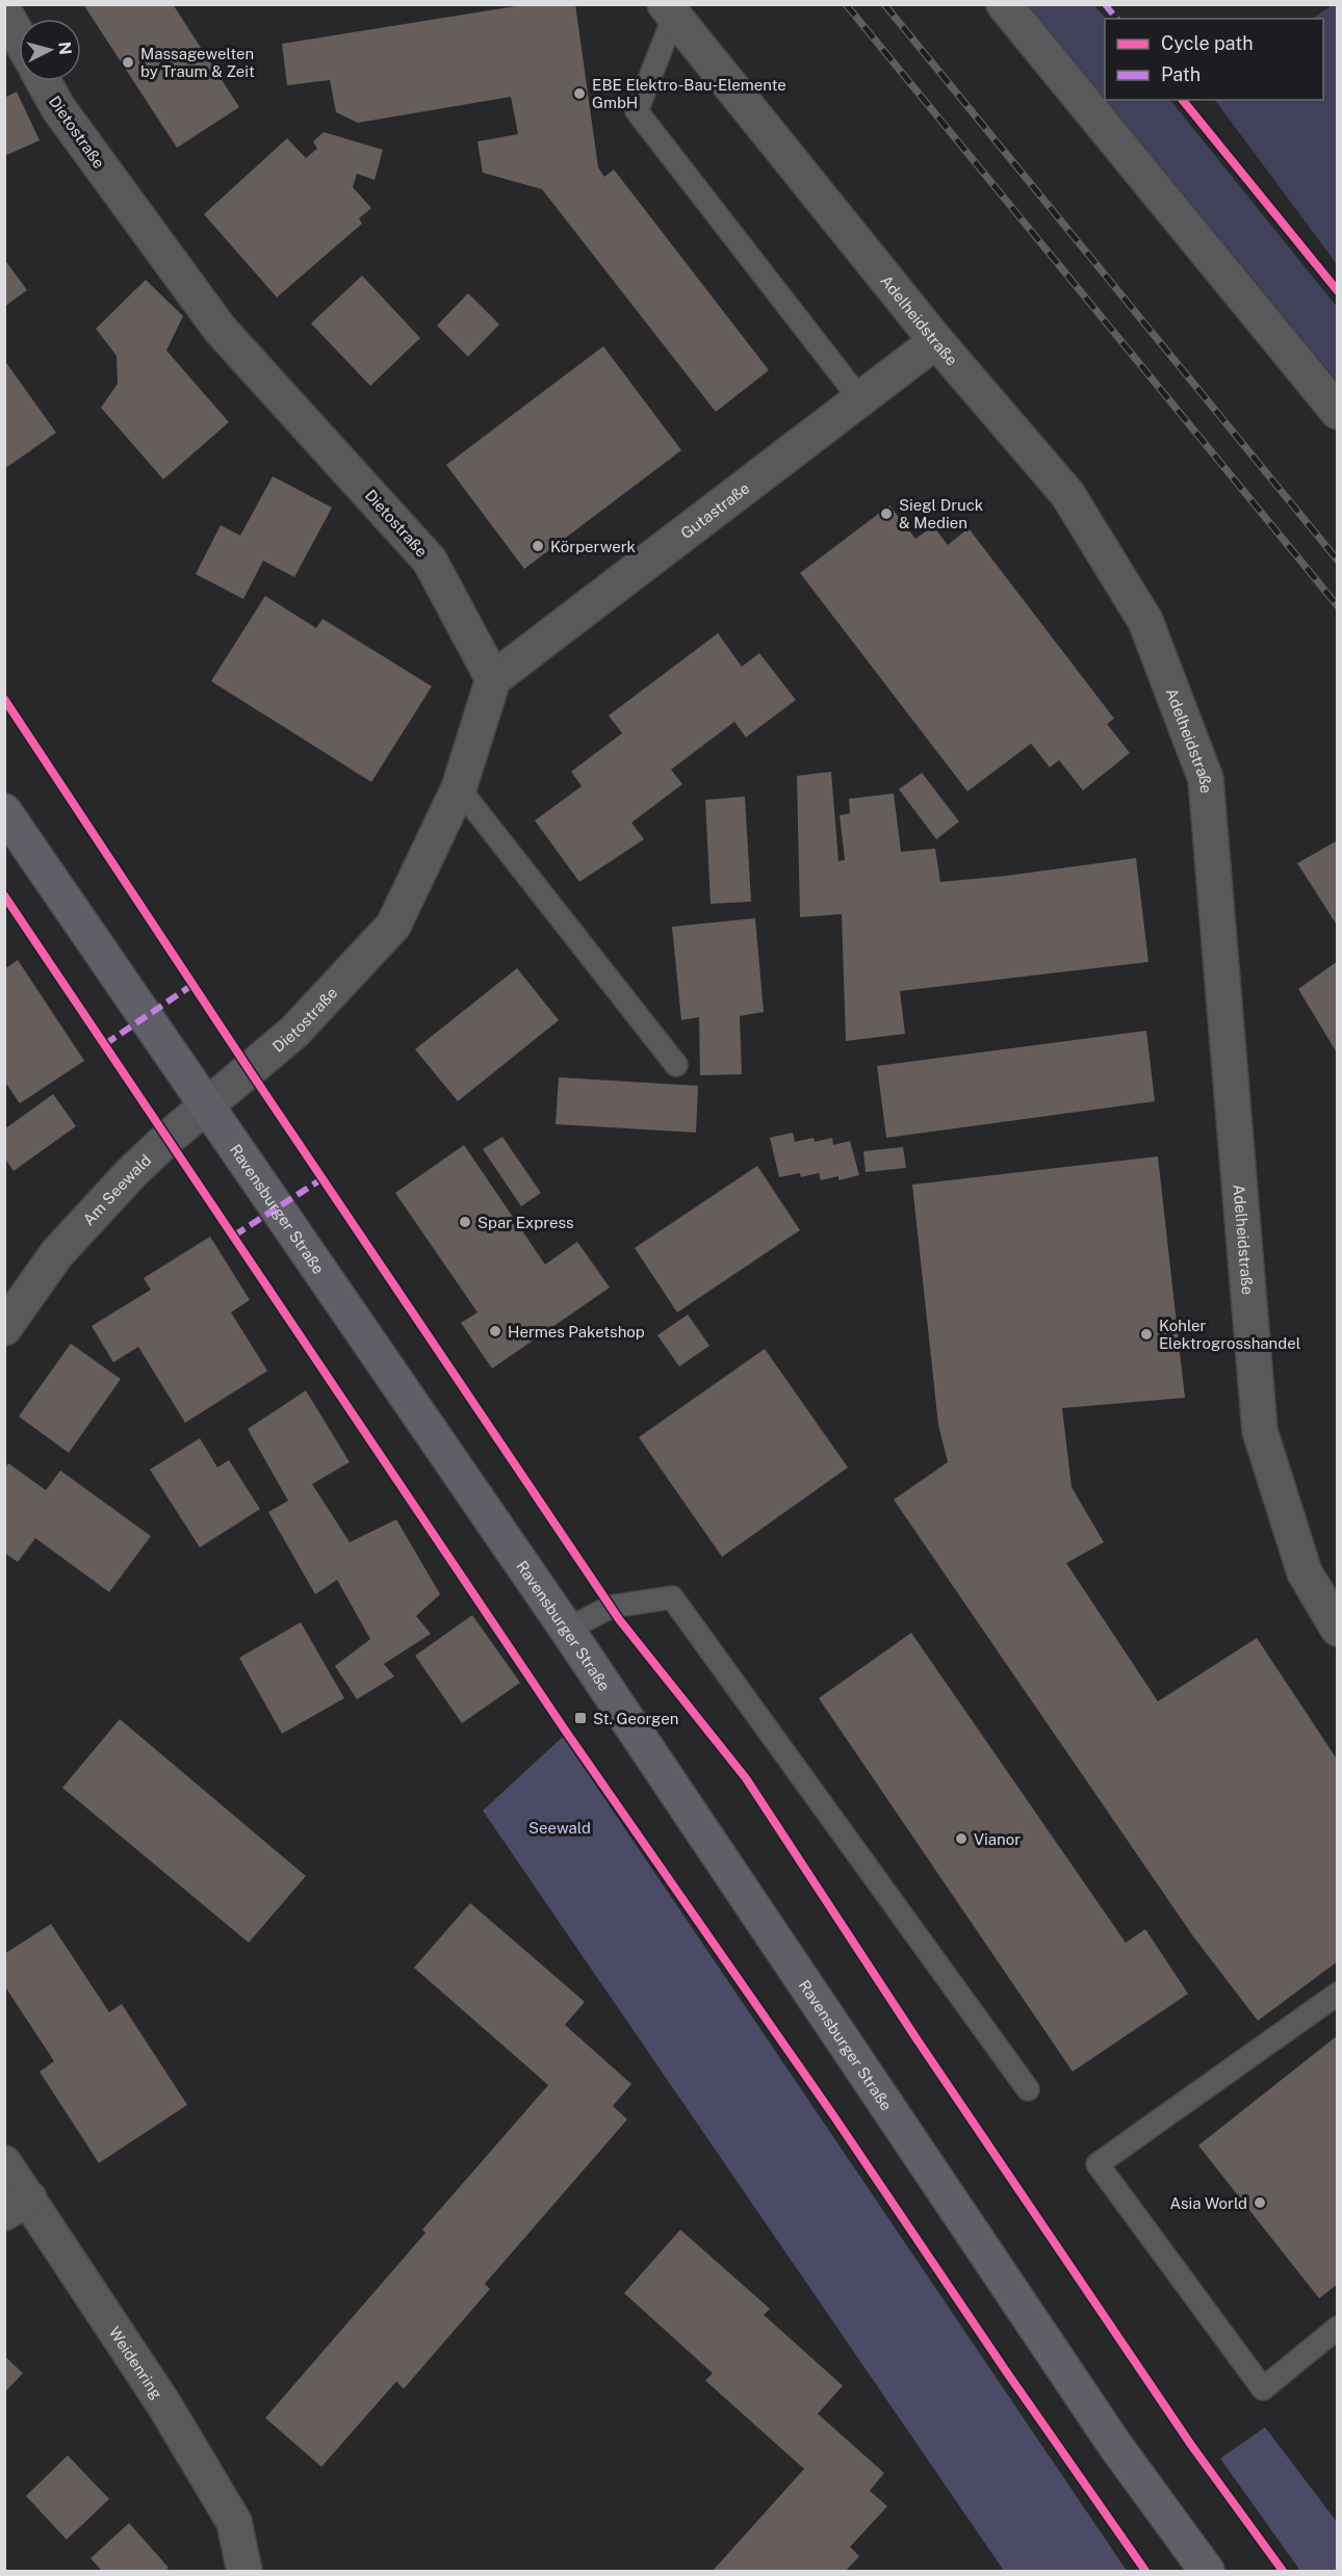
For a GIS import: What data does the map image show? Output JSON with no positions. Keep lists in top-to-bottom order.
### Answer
{
  "streets": {
    "main road": ["Ravensburger Straße"],
    "street": [
      "Dietostraße",
      "Adelheidstraße",
      "Gutastraße",
      "Am Seewald",
      "Weidenring"
    ]
  },
  "crossings": [
    ["Dietostraße", "Gutastraße"],
    ["Dietostraße", "Am Seewald"],
    ["Adelheidstraße", "Gutastraße"],
    ["Am Seewald", "Ravensburger Straße"]
  ],
  "parks": ["Seewald"],
  "places": {
    "other": [
      "Massagewelten by Traum & Zeit",
      "EBE Elektro-Bau-Elemente GmbH",
      "Siegl Druck & Medien",
      "Körperwerk",
      "Spar Express",
      "Hermes Paketshop",
      "Kohler Elektrogrosshandel",
      "Vianor",
      "Asia World"
    ],
    "transit": ["St. Georgen"]
  },
  "legend": ["Cycle path", "Path"],
  "north": "right"
}
